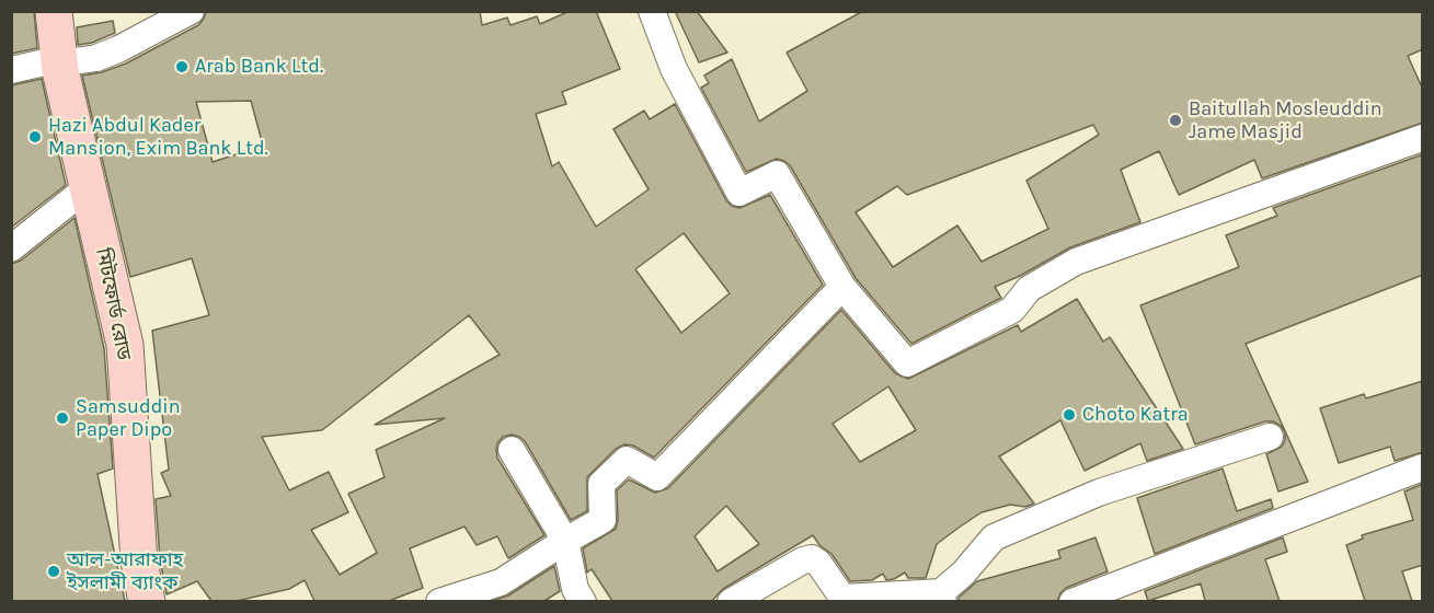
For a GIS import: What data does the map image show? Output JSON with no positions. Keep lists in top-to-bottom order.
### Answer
{
  "streets": {
    "main road": ["মিটফোর্ড রোড"]
  },
  "places": [
    "Arab Bank Ltd.",
    "Baitullah Mosleuddin Jame Masjid",
    "Hazi Abdul Kader Mansion, Exim Bank Ltd.",
    "Choto Katra",
    "Samsuddin Paper Dipo",
    "আল-আরাফাহ ইসলামী ব্যাংক"
  ]
}
